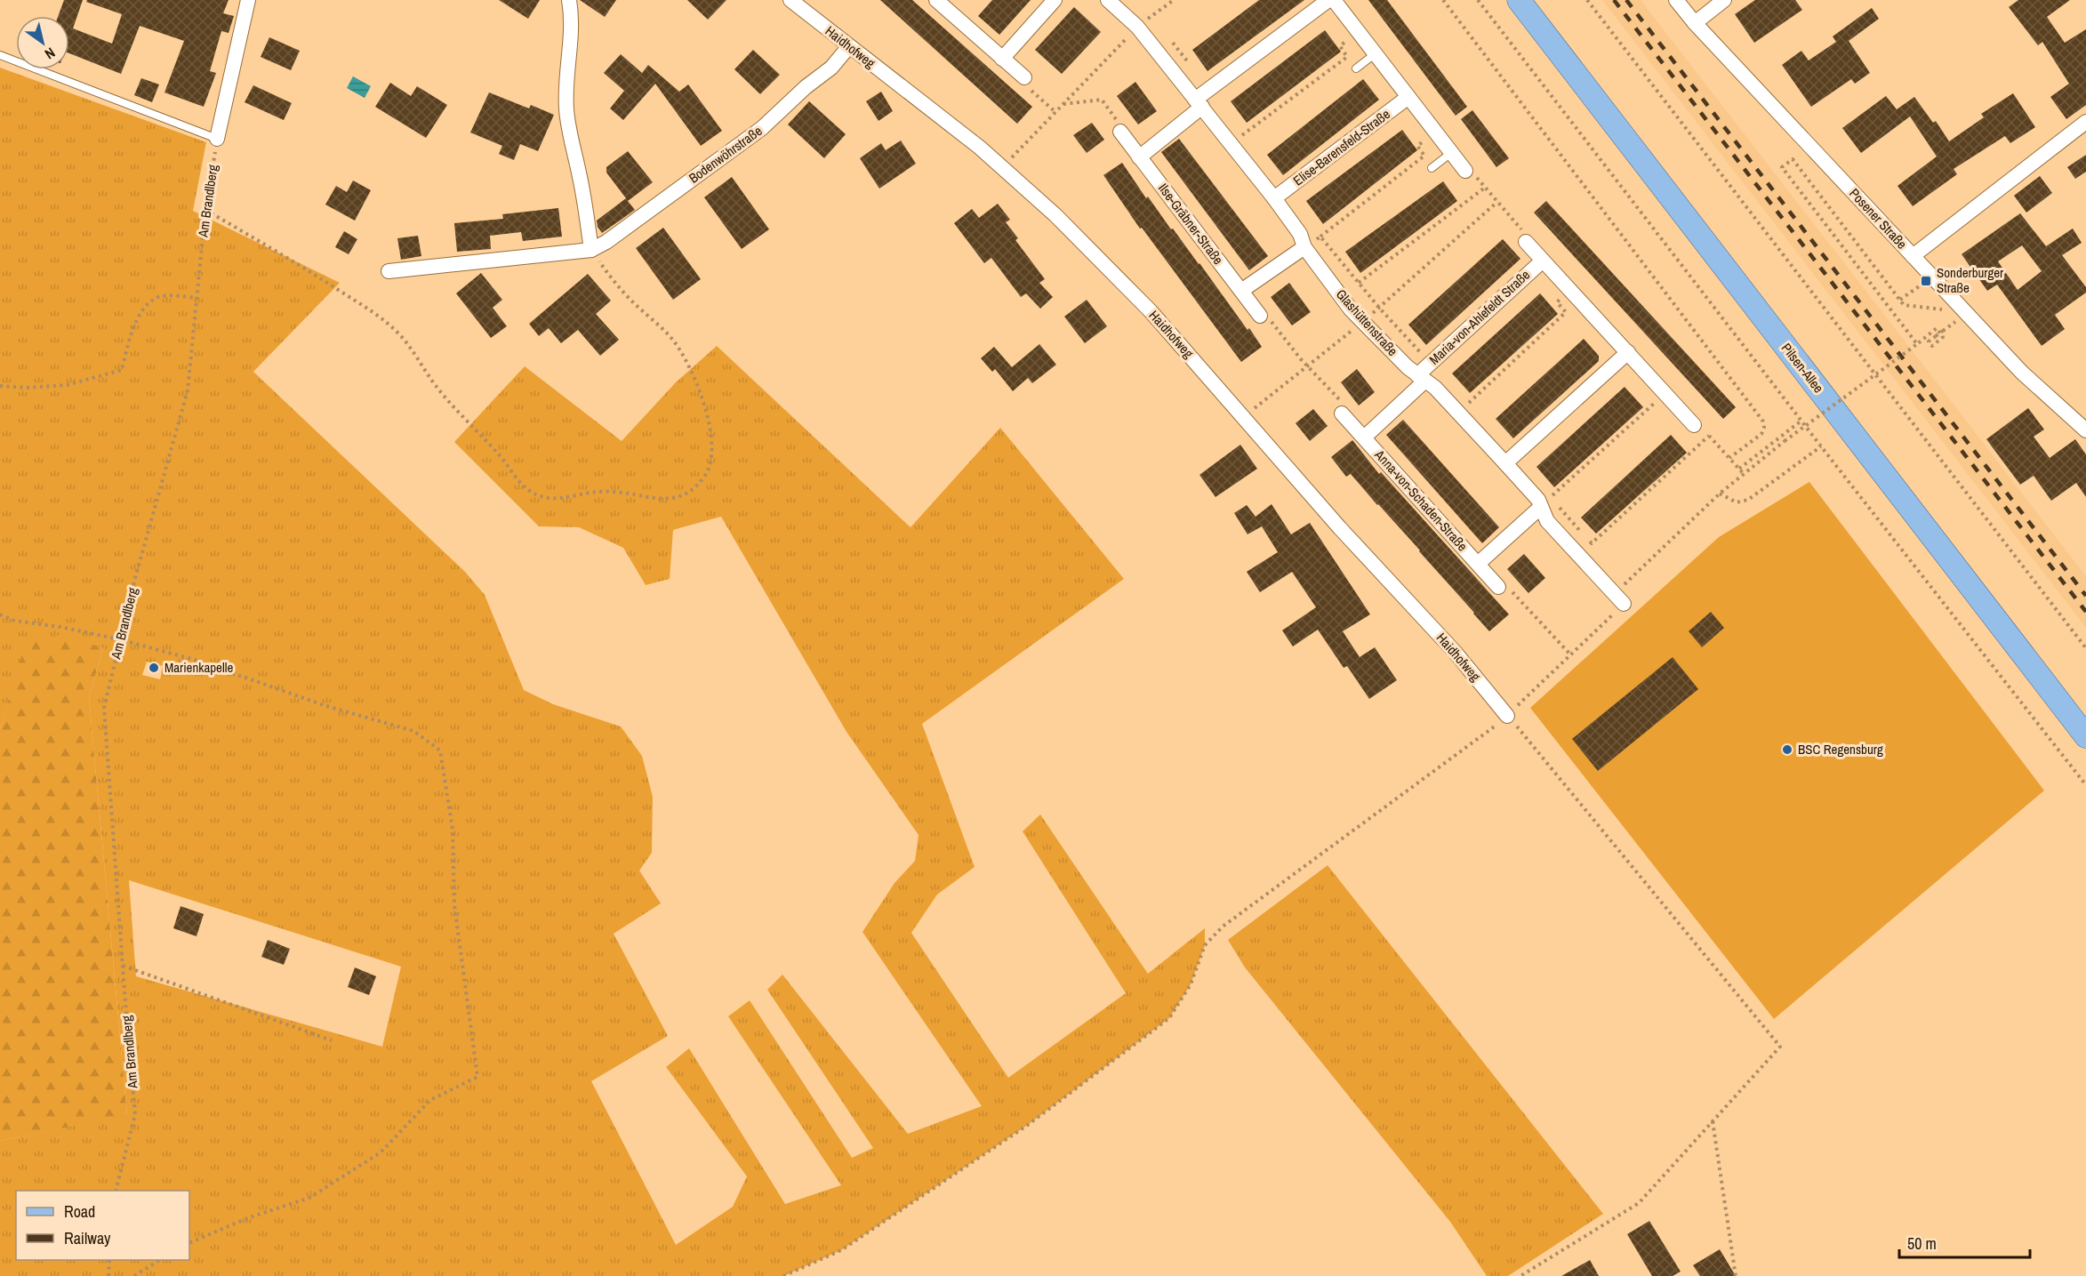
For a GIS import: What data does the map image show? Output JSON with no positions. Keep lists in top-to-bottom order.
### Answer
{
  "streets": {
    "main road": ["Pilsen-Allee"],
    "street": [
      "Haidhofweg",
      "Elise-Barensfeld-Straße",
      "Bodenwöhrstraße",
      "Posener Straße",
      "Ilse-Gräbner-Straße",
      "Maria-von-Ahlefeldt Straße",
      "Glashüttenstraße",
      "Anna-von-Schaden-Straße"
    ],
    "path": ["Am Brandlberg"]
  },
  "crossings": [
    ["Haidhofweg", "Bodenwöhrstraße"],
    ["Elise-Barensfeld-Straße", "Glashüttenstraße"],
    ["Maria-von-Ahlefeldt Straße", "Glashüttenstraße"],
    ["Maria-von-Ahlefeldt Straße", "Anna-von-Schaden-Straße"],
    ["Glashüttenstraße", "Anna-von-Schaden-Straße"]
  ],
  "places": {
    "transit": ["Sonderburger Straße"],
    "other": ["Marienkapelle", "BSC Regensburg"]
  },
  "legend": ["Road", "Railway"],
  "scale_bar": "50 m",
  "north": "bottom right"
}
